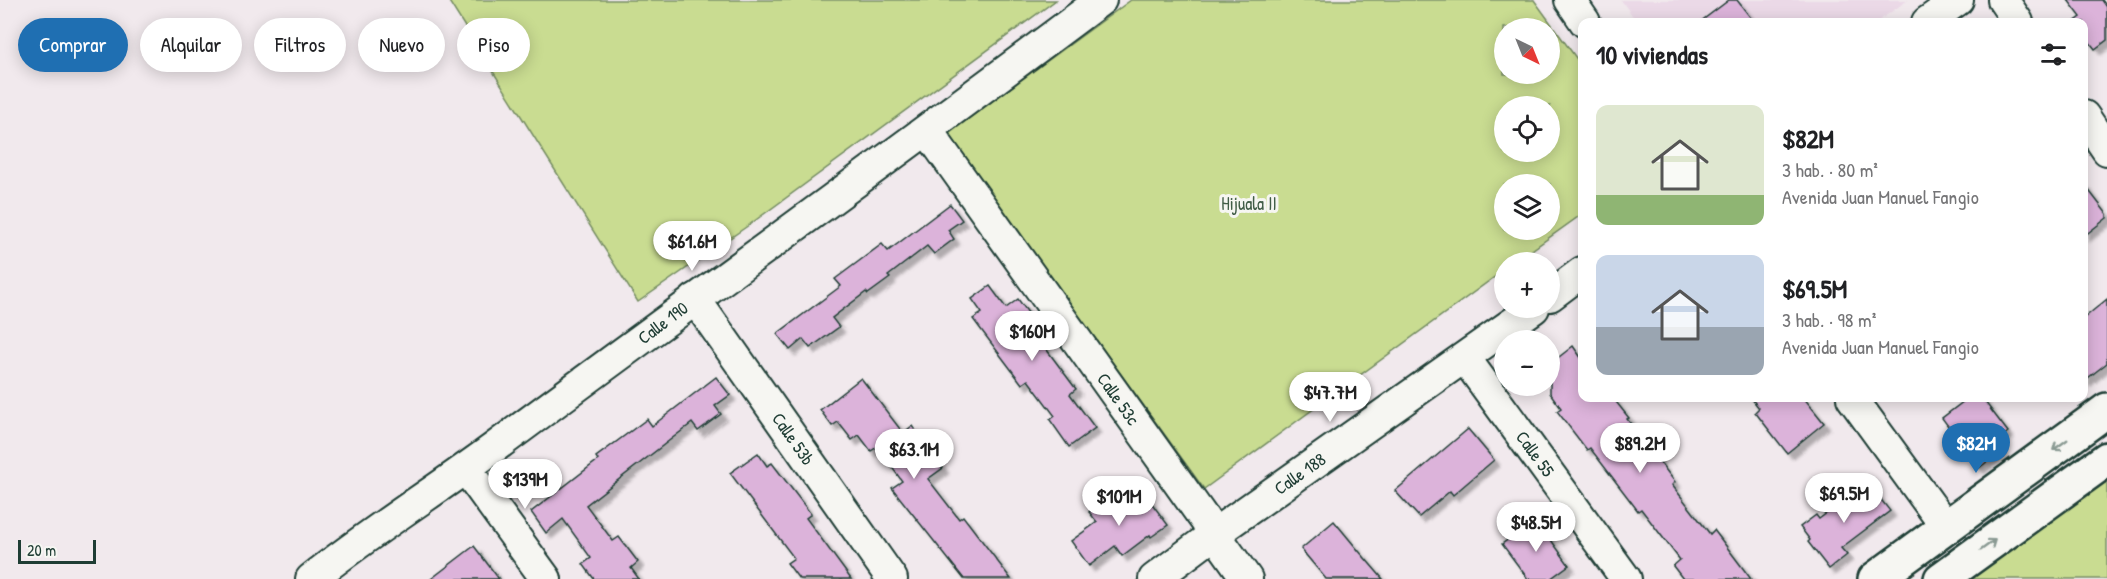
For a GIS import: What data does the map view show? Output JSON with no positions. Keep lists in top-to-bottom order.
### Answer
{
  "streets": {
    "street": [
      "Calle 190",
      "Calle 53c",
      "Calle 53b",
      "Calle 55",
      "Calle 188"
    ]
  },
  "crossings": [
    ["Calle 190", "Calle 53c"],
    ["Calle 190", "Calle 53b"],
    ["Calle 53c", "Calle 188"],
    ["Calle 55", "Calle 188"]
  ],
  "parks": ["Hijuala II"],
  "scale_bar": "20 m",
  "north": "bottom right",
  "page": {
    "map_buttons": ["+", "−"],
    "chip": [
      "Comprar",
      "Alquilar",
      "Filtros",
      "Nuevo",
      "Piso"
    ],
    "heading": "10 viviendas",
    "list": [
      {
        "name": "$82M",
        "note": "3 hab. · 80 m² · Avenida Juan Manuel Fangio"
      },
      {
        "name": "$69.5M",
        "note": "3 hab. · 98 m² · Avenida Juan Manuel Fangio"
      }
    ],
    "price": [
      "$61.6M",
      "$160M",
      "$47.7M",
      "$89.2M",
      "$82M",
      "$63.1M",
      "$139M",
      "$69.5M",
      "$101M",
      "$48.5M"
    ],
    "scale": "20 m"
  }
}
